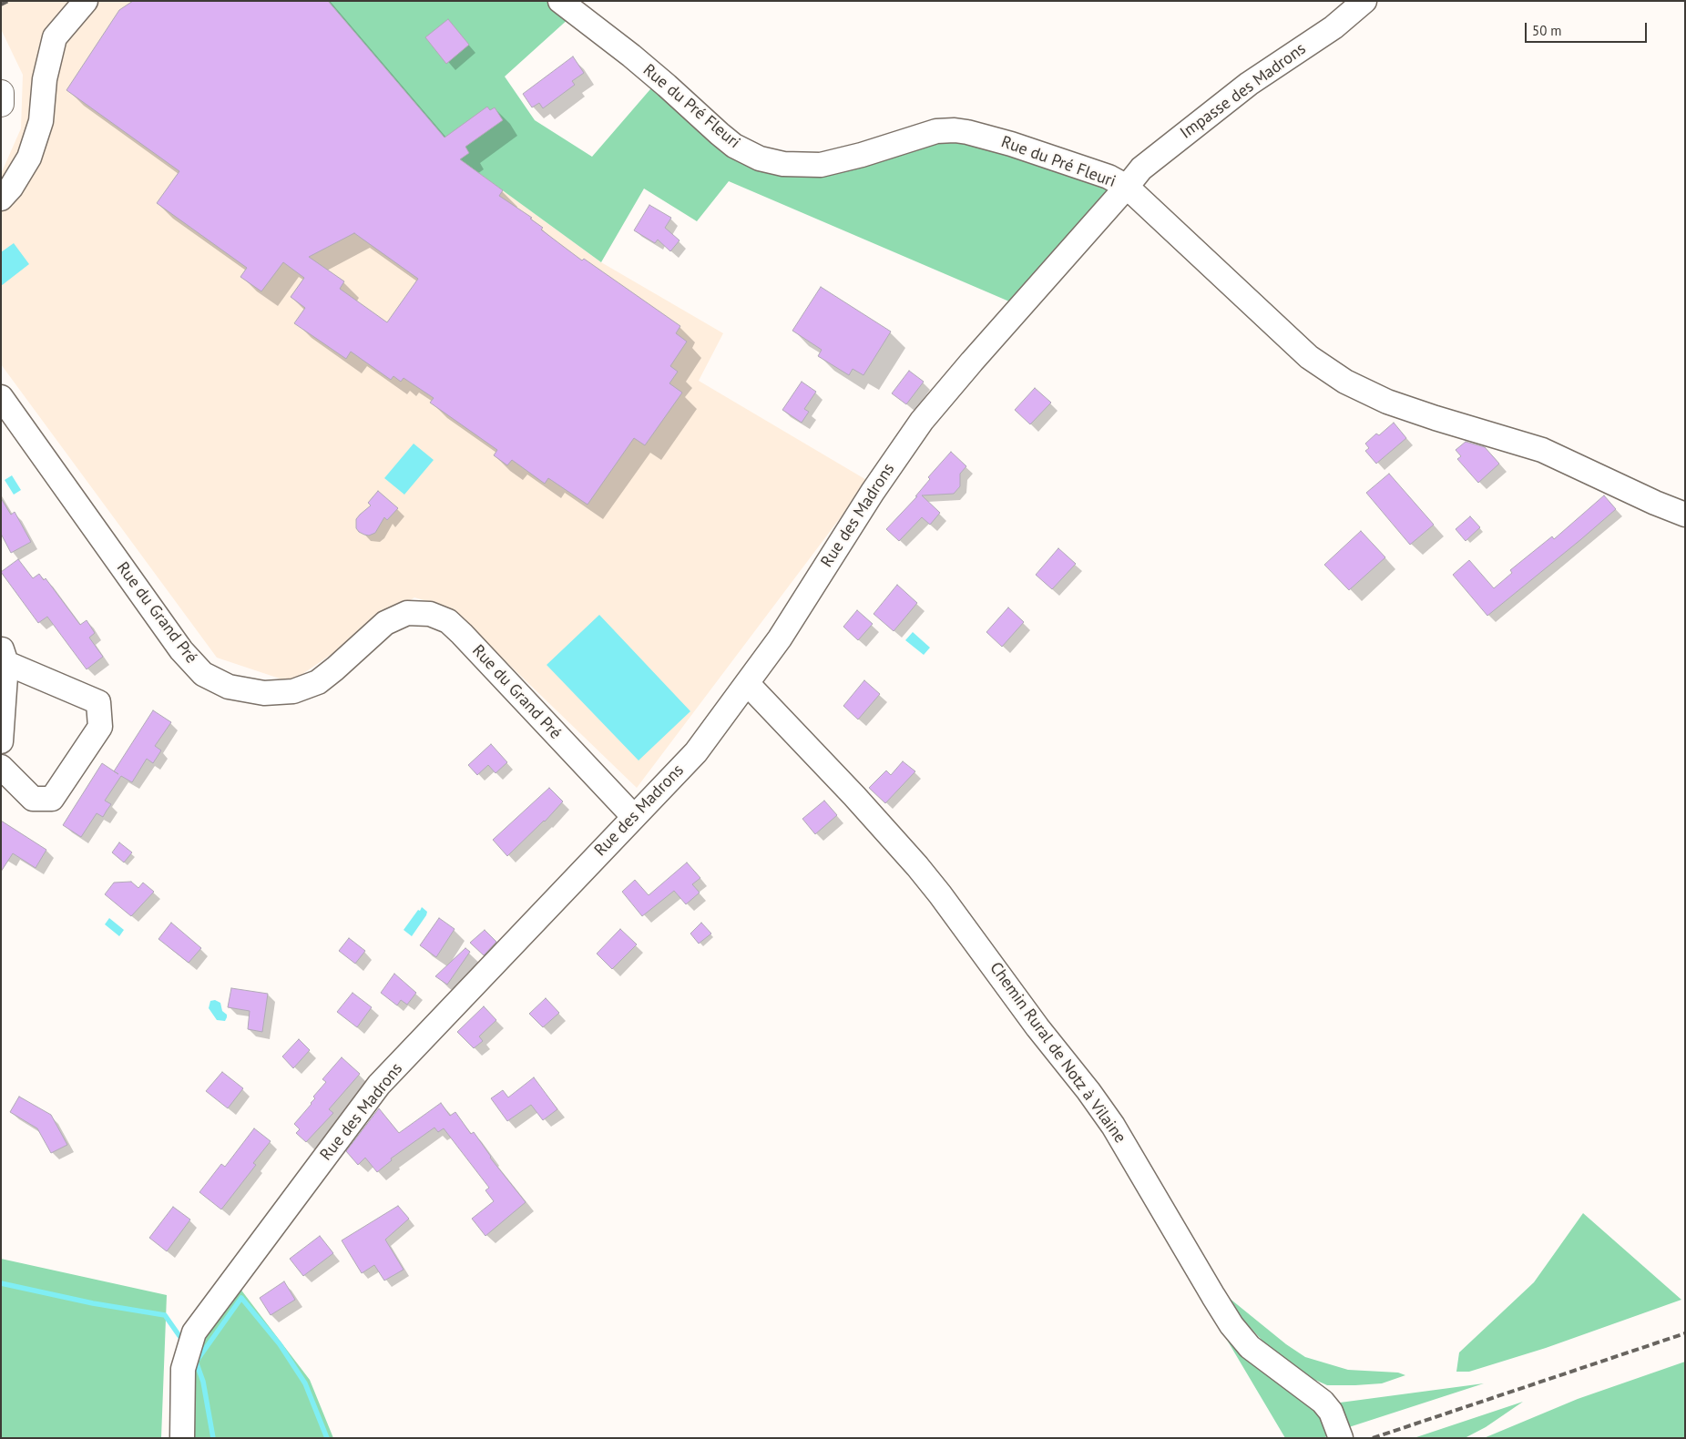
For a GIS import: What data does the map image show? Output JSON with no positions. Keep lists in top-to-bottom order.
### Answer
{
  "streets": {
    "street": [
      "Impasse des Madrons",
      "Rue du Pré Fleuri",
      "Rue des Madrons",
      "Rue du Grand Pré",
      "Chemin Rural de Notz à Vilaine"
    ]
  },
  "crossings": [
    ["Impasse des Madrons", "Rue du Pré Fleuri"],
    ["Impasse des Madrons", "Rue des Madrons"],
    ["Rue du Pré Fleuri", "Rue des Madrons"],
    ["Rue des Madrons", "Rue du Grand Pré"],
    ["Rue des Madrons", "Chemin Rural de Notz à Vilaine"]
  ],
  "scale_bar": "50 m"
}
